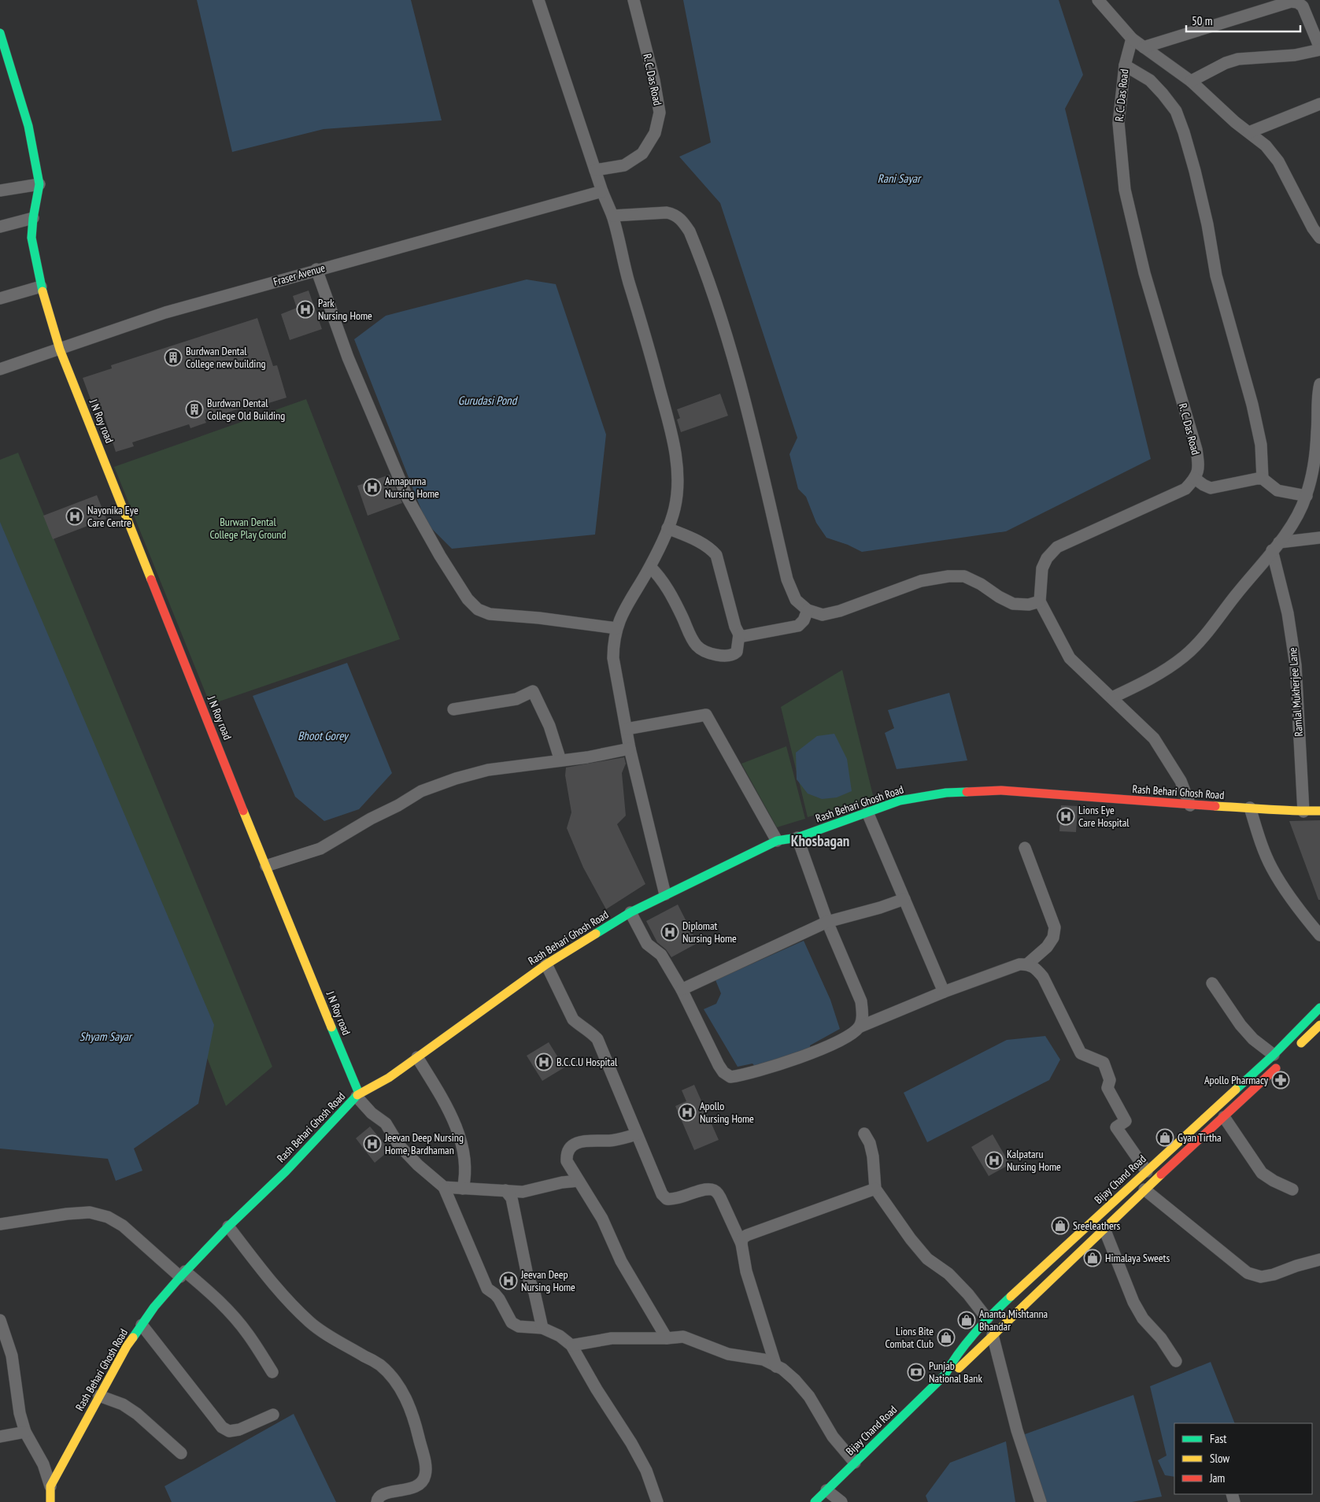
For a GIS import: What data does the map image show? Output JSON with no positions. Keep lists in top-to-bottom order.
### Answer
{
  "streets": {
    "street": [
      "R. C. Das Road",
      "Fraser Avenue",
      "J N Roy road",
      "Ramlal Mukherjee Lane",
      "Rash Behari Ghosh Road",
      "Bijay Chand Road"
    ]
  },
  "crossings": [
    ["Fraser Avenue", "J N Roy road"],
    ["J N Roy road", "Rash Behari Ghosh Road"],
    ["Ramlal Mukherjee Lane", "Rash Behari Ghosh Road"]
  ],
  "districts": ["Khosbagan"],
  "water": [
    "Rani Sayar",
    "Gurudasi Pond",
    "Bhoot Gorey",
    "Shyam Sayar"
  ],
  "parks": ["Burwan Dental College Play Ground"],
  "places": {
    "hospital": [
      "Park Nursing Home",
      "Annapurna Nursing Home",
      "Nayonika Eye Care Centre",
      "Lions Eye Care Hospital",
      "Diplomat Nursing Home",
      "B.C.C.U Hospital",
      "Apollo Nursing Home",
      "Jeevan Deep Nursing Home, Bardhaman",
      "Kalpataru Nursing Home",
      "Jeevan Deep Nursing Home"
    ],
    "building": ["Burdwan Dental College new building", "Burdwan Dental College Old Building"],
    "pharmacy": ["Apollo Pharmacy"],
    "shop": [
      "Gyan Tirtha",
      "Sreeleathers",
      "Himalaya Sweets",
      "Ananta Mishtanna Bhandar",
      "Lions Bite Combat Club"
    ],
    "bank": ["Punjab National Bank"]
  },
  "legend": ["Fast", "Slow", "Jam"],
  "scale_bar": "50 m"
}
